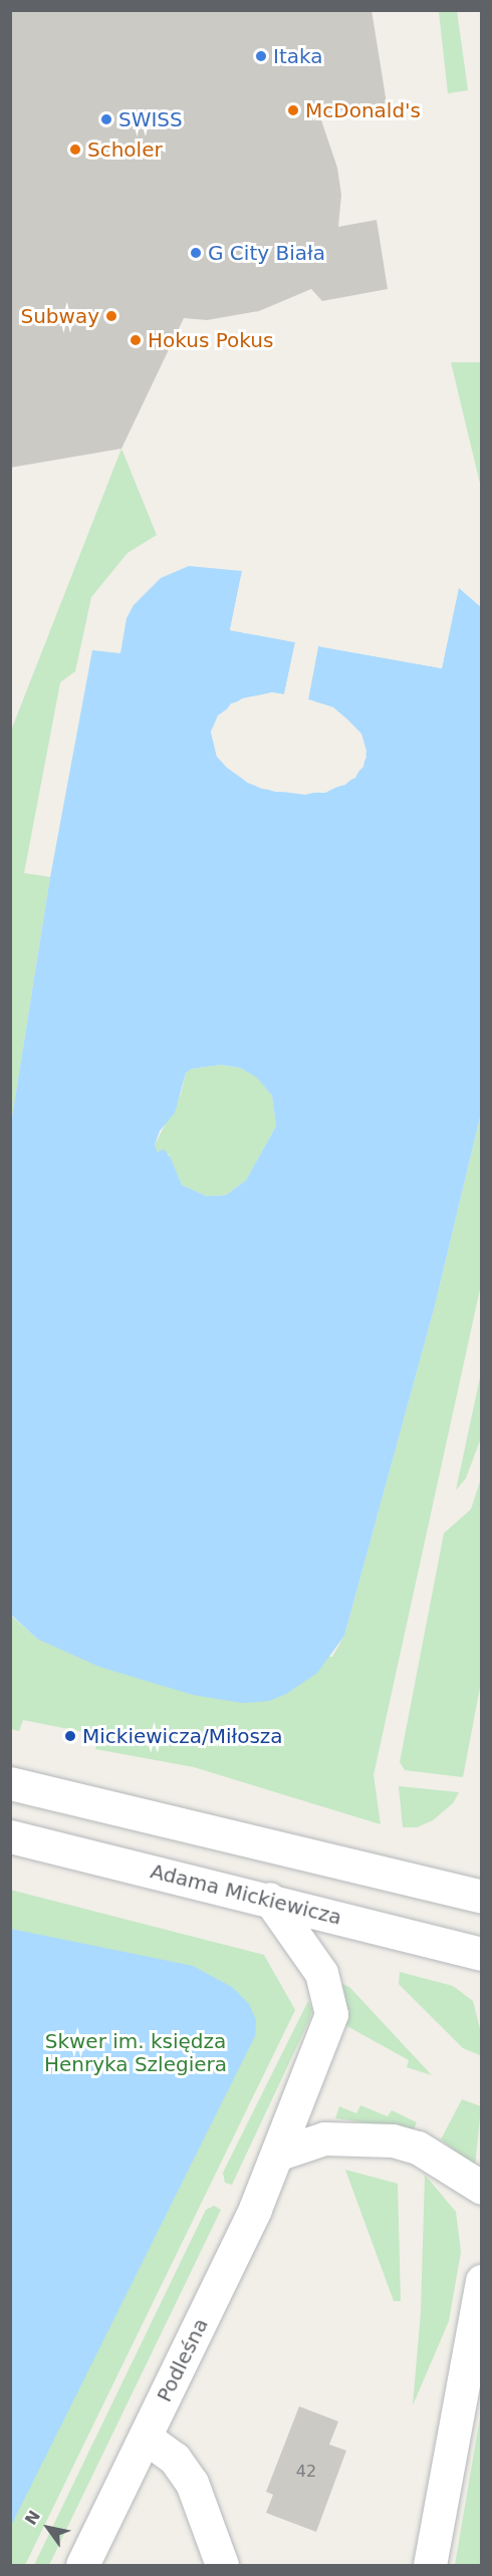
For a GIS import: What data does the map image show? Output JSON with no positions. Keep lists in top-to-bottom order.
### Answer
{
  "streets": {
    "street": ["Adama Mickiewicza", "Podleśna"]
  },
  "crossings": [
    ["Adama Mickiewicza", "Podleśna"]
  ],
  "parks": ["Skwer im. księdza Henryka Szlegiera"],
  "places": [
    "Itaka",
    "McDonald's",
    "SWISS",
    "Scholer",
    "G City Biała",
    "Subway",
    "Hokus Pokus",
    "Mickiewicza/Miłosza"
  ],
  "house_numbers": ["42"],
  "north": "top left"
}
